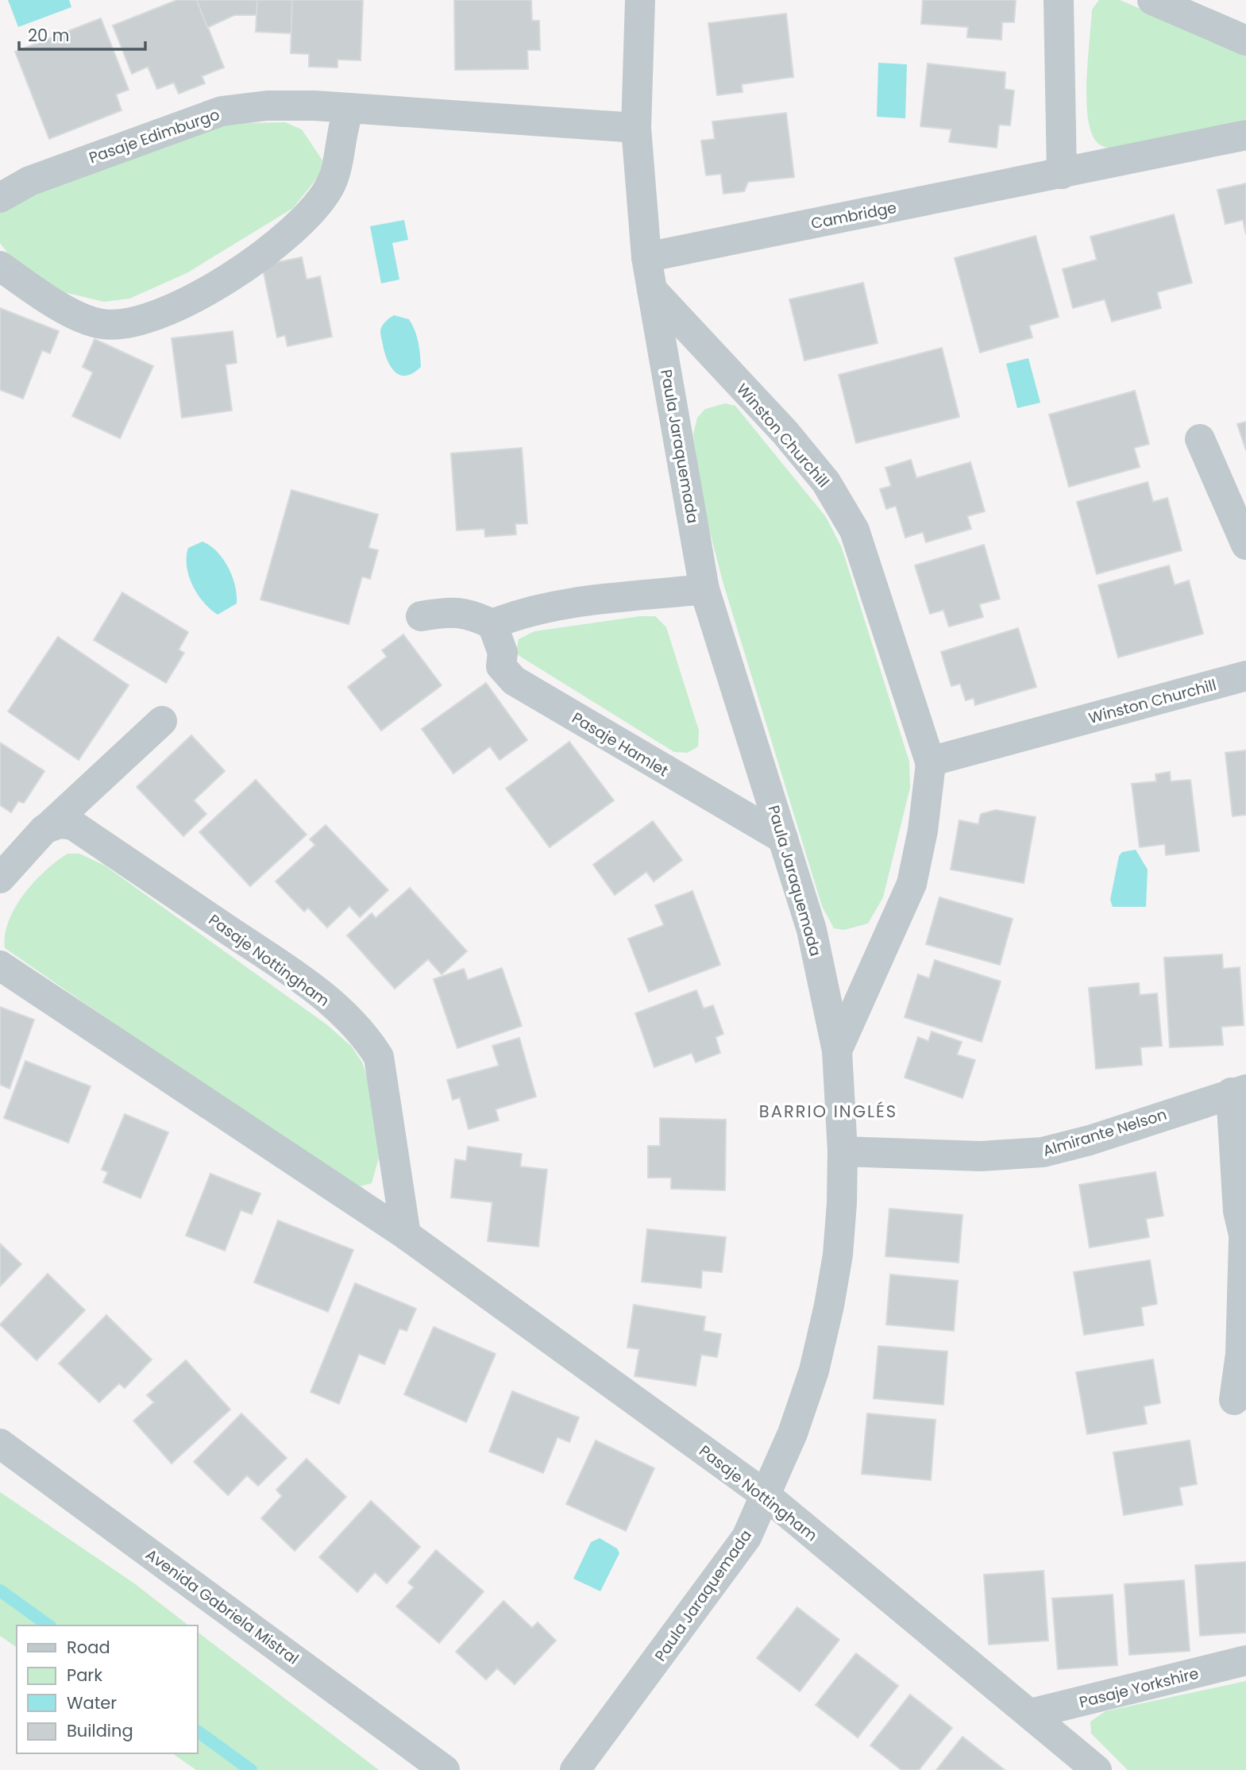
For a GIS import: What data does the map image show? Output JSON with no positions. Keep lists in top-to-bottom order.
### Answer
{
  "streets": {
    "street": [
      "Pasaje Edimburgo",
      "Cambridge",
      "Winston Churchill",
      "Paula Jaraquemada",
      "Pasaje Hamlet",
      "Pasaje Nottingham",
      "Almirante Nelson",
      "Avenida Gabriela Mistral",
      "Pasaje Yorkshire"
    ]
  },
  "crossings": [
    ["Pasaje Edimburgo", "Paula Jaraquemada"],
    ["Cambridge", "Paula Jaraquemada"],
    ["Winston Churchill", "Paula Jaraquemada"],
    ["Paula Jaraquemada", "Pasaje Hamlet"],
    ["Paula Jaraquemada", "Pasaje Nottingham"],
    ["Paula Jaraquemada", "Almirante Nelson"],
    ["Pasaje Nottingham", "Pasaje Yorkshire"]
  ],
  "districts": ["BARRIO INGLÉS"],
  "legend": [
    "Road",
    "Park",
    "Water",
    "Building"
  ],
  "scale_bar": "20 m"
}
